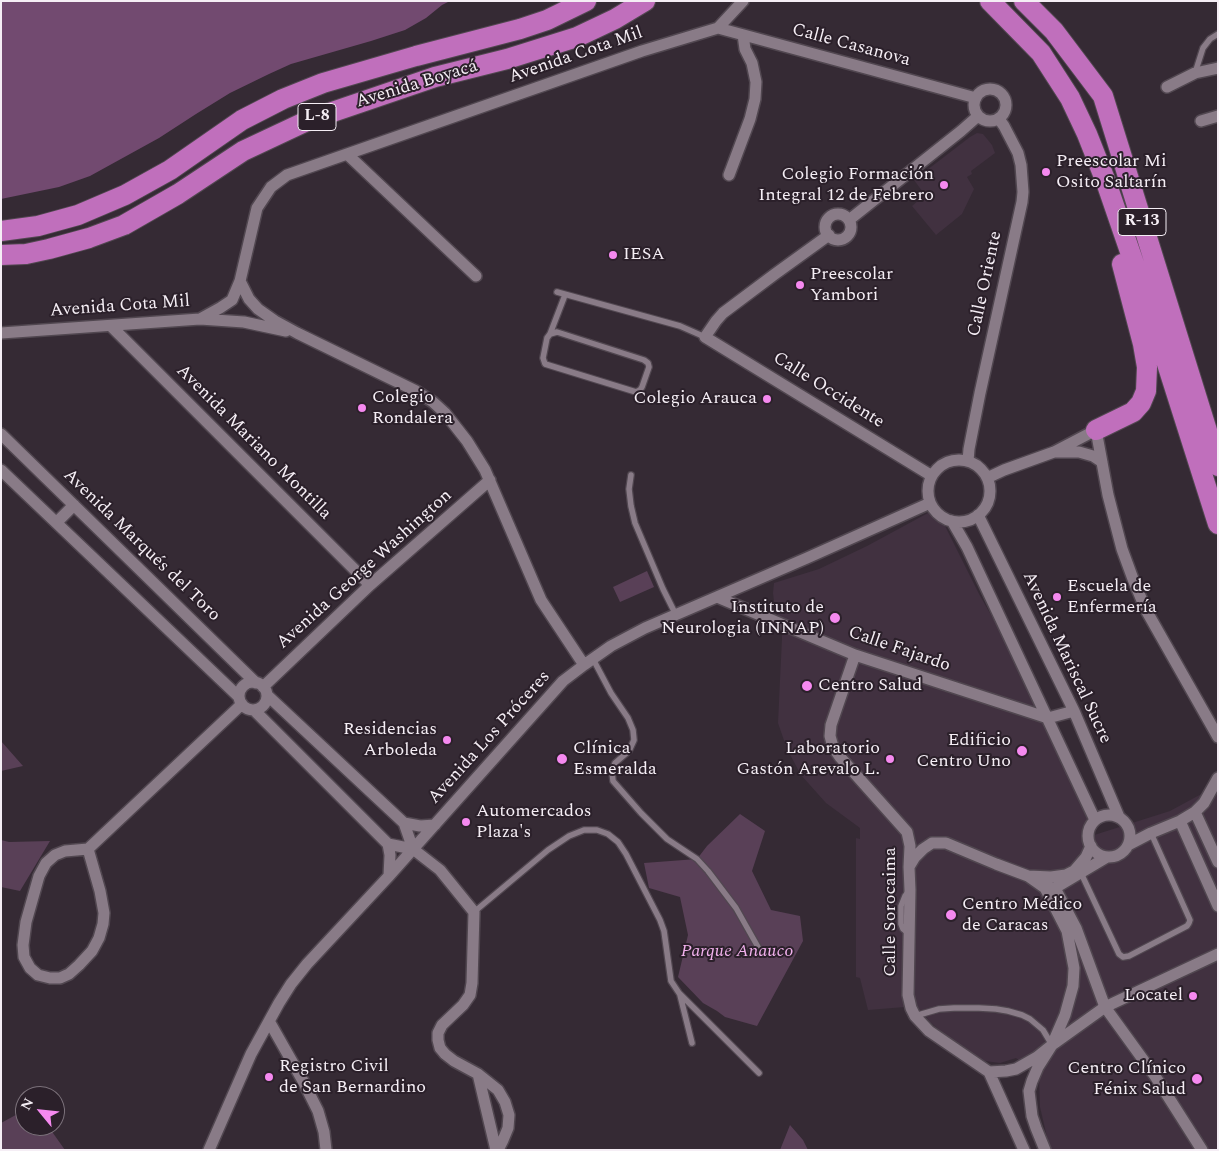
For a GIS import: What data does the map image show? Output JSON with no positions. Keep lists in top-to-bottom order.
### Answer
{
  "streets": {
    "highway": ["Avenida Boyacá", "L-8", "R-13"],
    "street": [
      "Calle Casanova",
      "Avenida Cota Mil",
      "Calle Oriente",
      "Calle Occidente",
      "Avenida Mariano Montilla",
      "Avenida Marqués del Toro",
      "Avenida George Washington",
      "Calle Fajardo",
      "Avenida Mariscal Sucre",
      "Avenida Los Próceres",
      "Calle Sorocaima"
    ]
  },
  "crossings": [
    ["Calle Casanova", "Avenida Cota Mil"],
    ["Calle Casanova", "Calle Oriente"],
    ["Avenida Cota Mil", "Avenida Mariano Montilla"],
    ["Calle Oriente", "Calle Occidente"],
    ["Calle Oriente", "Avenida Mariscal Sucre"],
    ["Calle Oriente", "Avenida Los Próceres"],
    ["Calle Occidente", "Avenida Mariscal Sucre"],
    ["Calle Occidente", "Avenida Los Próceres"],
    ["Avenida Mariano Montilla", "Avenida George Washington"],
    ["Avenida Marqués del Toro", "Avenida George Washington"],
    ["Avenida Marqués del Toro", "Avenida Los Próceres"],
    ["Calle Fajardo", "Avenida Los Próceres"],
    ["Calle Fajardo", "Calle Sorocaima"],
    ["Avenida Mariscal Sucre", "Avenida Los Próceres"]
  ],
  "parks": ["Parque Anauco"],
  "places": [
    "Preescolar Mi Osito Saltarín",
    "Colegio Formación Integral 12 de Febrero",
    "IESA",
    "Preescolar Yambori",
    "Colegio Arauca",
    "Colegio Rondalera",
    "Escuela de Enfermería",
    "Instituto de Neurologia (INNAP)",
    "Centro Salud",
    "Residencias Arboleda",
    "Edificio Centro Uno",
    "Clínica Esmeralda",
    "Laboratorio Gastón Arevalo L.",
    "Automercados Plaza's",
    "Centro Médico de Caracas",
    "Locatel",
    "Registro Civil de San Bernardino",
    "Centro Clínico Fénix Salud"
  ],
  "north": "top left"
}
